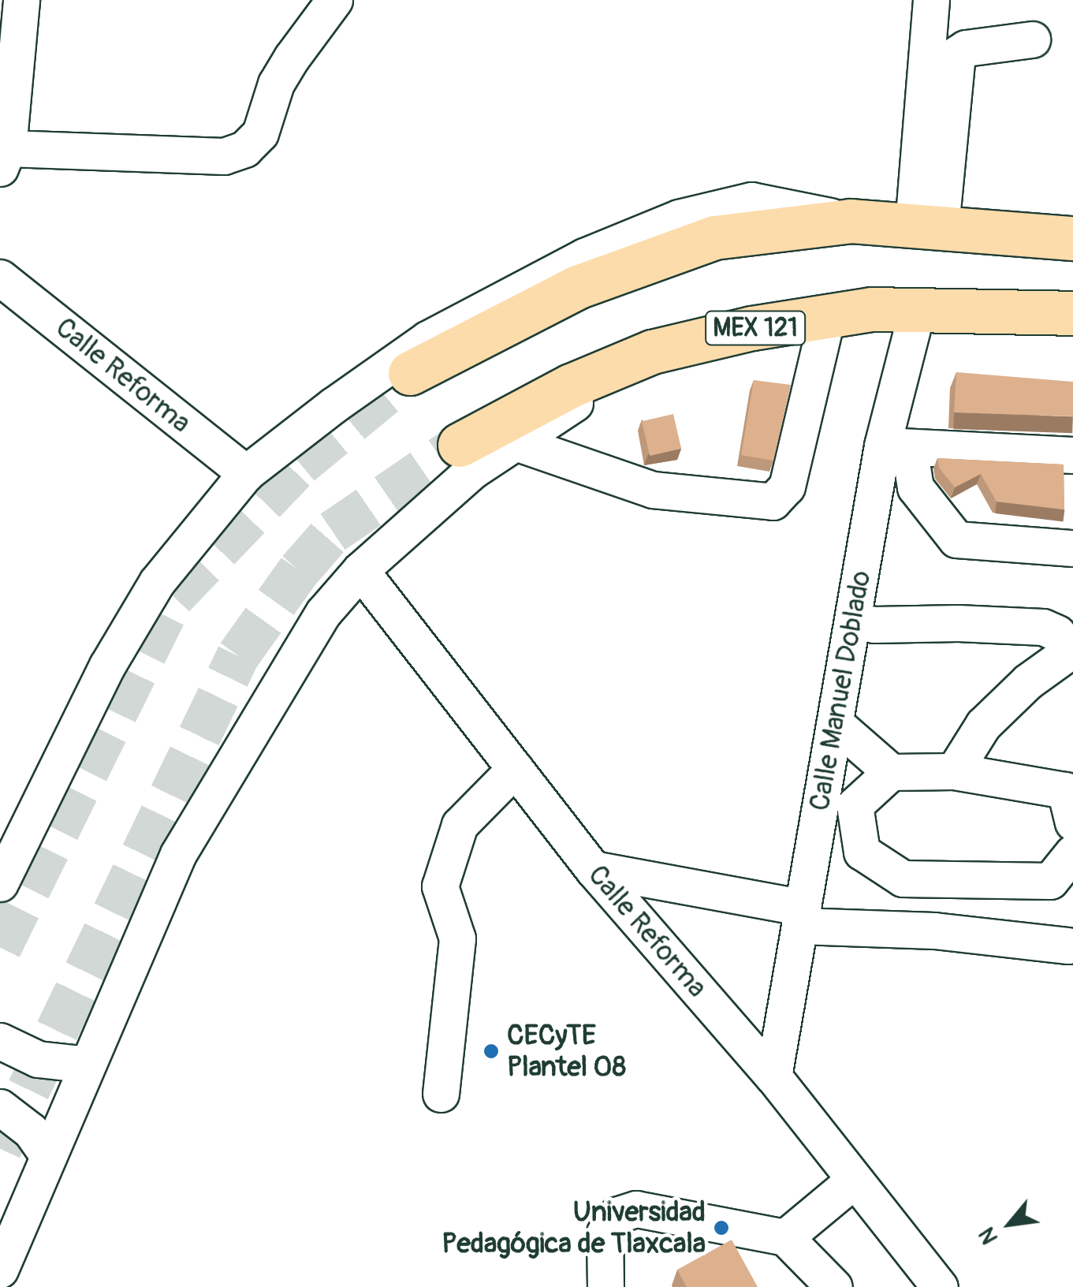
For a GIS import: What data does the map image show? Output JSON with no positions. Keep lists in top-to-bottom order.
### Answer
{
  "streets": {
    "main road": ["MEX 121"],
    "street": ["Calle Reforma", "Calle Manuel Doblado"]
  },
  "crossings": [
    ["MEX 121", "Calle Manuel Doblado"],
    ["Calle Reforma", "Calle Manuel Doblado"]
  ],
  "places": ["CECyTE Plantel 08", "Universidad Pedagógica de Tlaxcala"],
  "north": "bottom left"
}
